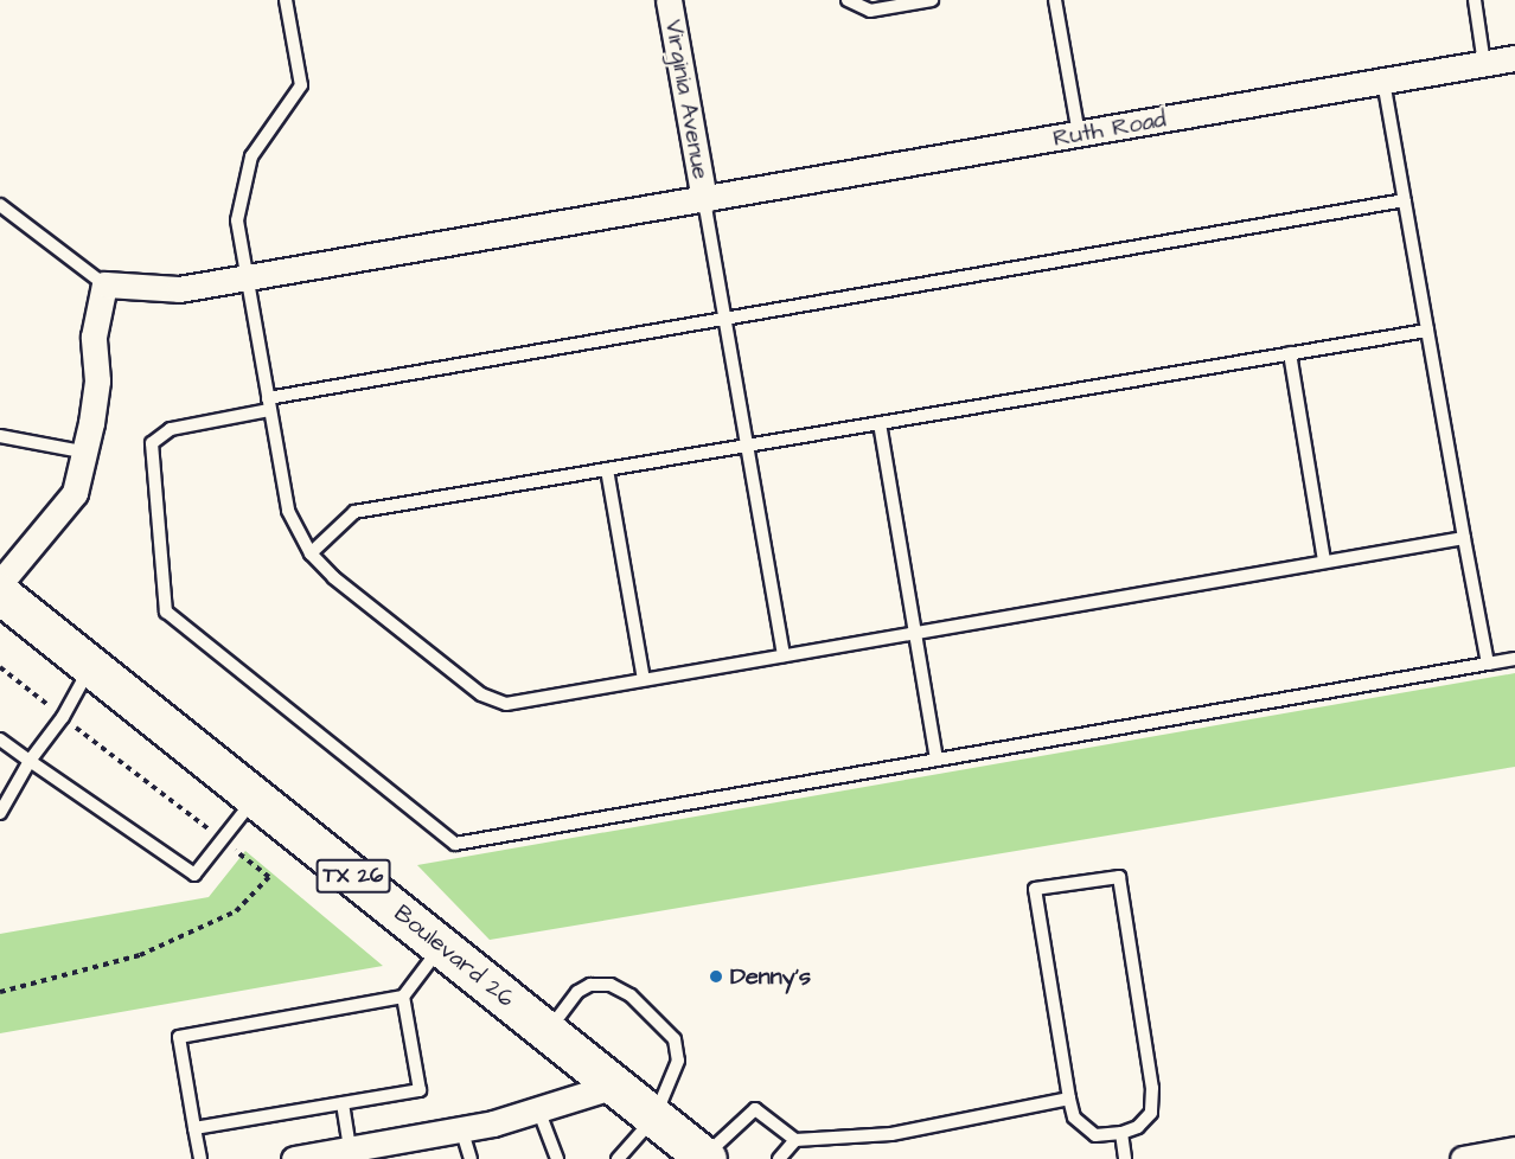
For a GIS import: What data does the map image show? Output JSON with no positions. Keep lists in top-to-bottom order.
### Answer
{
  "streets": {
    "main road": ["TX 26", "Boulevard 26"],
    "street": ["Virginia Avenue", "Ruth Road"]
  },
  "crossings": [
    ["Virginia Avenue", "Ruth Road"]
  ],
  "places": ["Denny's"]
}
